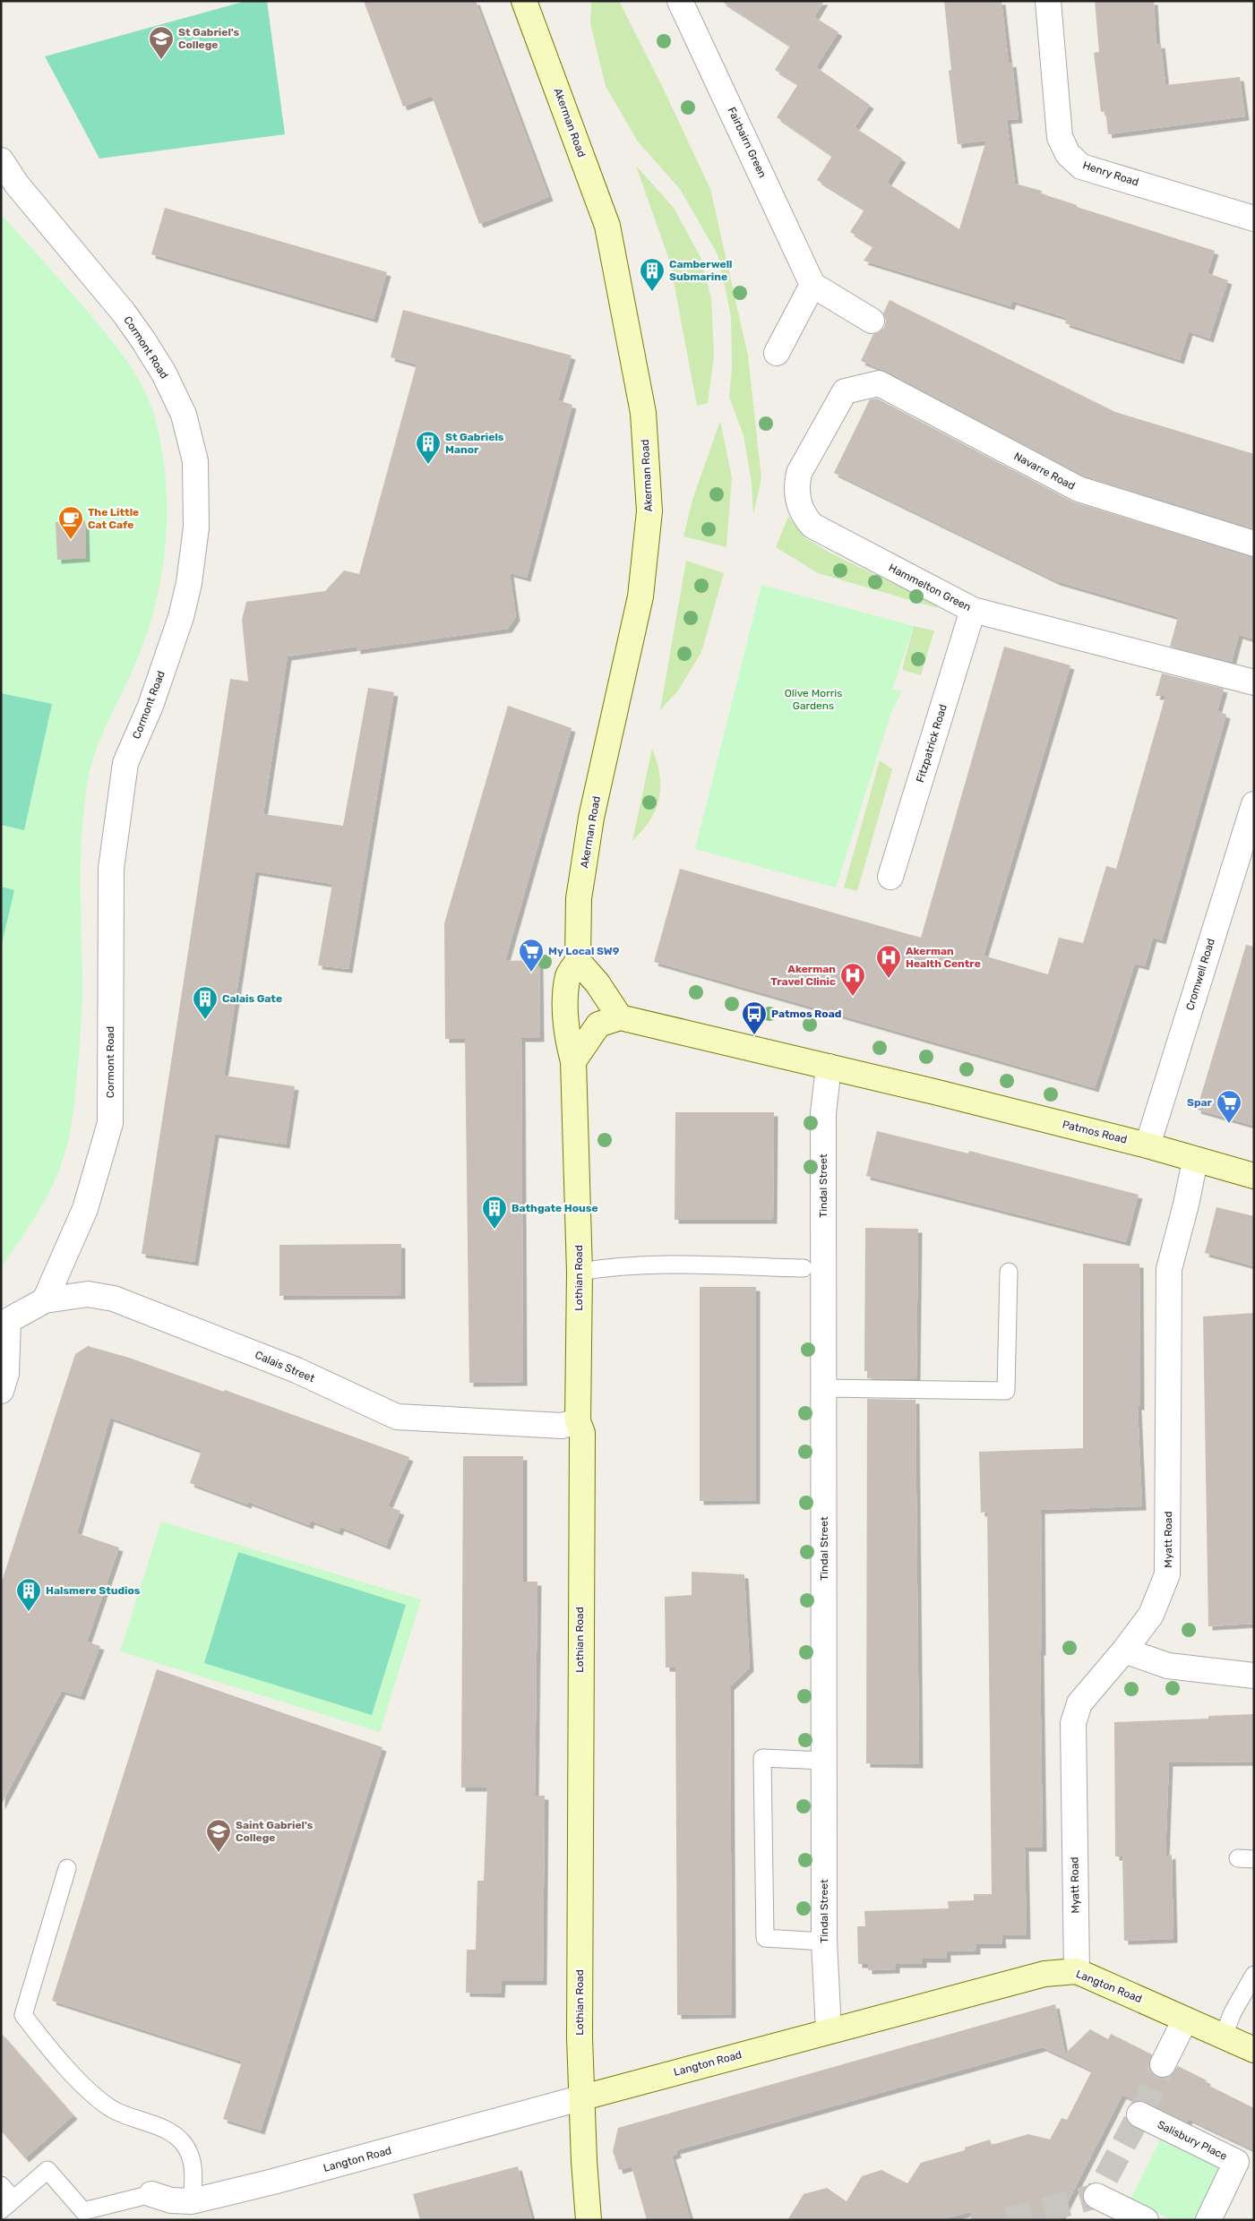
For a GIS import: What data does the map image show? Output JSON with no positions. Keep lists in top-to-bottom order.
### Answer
{
  "streets": {
    "street": [
      "Akerman Road",
      "Fairbairn Green",
      "Henry Road",
      "Cormont Road",
      "Navarre Road",
      "Hammelton Green",
      "Fitzpatrick Road",
      "Cromwell Road",
      "Patmos Road",
      "Tindal Street",
      "Lothian Road",
      "Calais Street",
      "Myatt Road",
      "Langton Road",
      "Salisbury Place"
    ]
  },
  "crossings": [
    ["Akerman Road", "Lothian Road"],
    ["Cormont Road", "Calais Street"],
    ["Navarre Road", "Hammelton Green"],
    ["Hammelton Green", "Fitzpatrick Road"],
    ["Cromwell Road", "Patmos Road"],
    ["Patmos Road", "Tindal Street"],
    ["Patmos Road", "Myatt Road"],
    ["Tindal Street", "Langton Road"],
    ["Lothian Road", "Calais Street"],
    ["Lothian Road", "Langton Road"],
    ["Myatt Road", "Langton Road"]
  ],
  "parks": ["Olive Morris Gardens"],
  "places": {
    "school or university": ["St Gabriel's College", "Saint Gabriel's College"],
    "building": [
      "Camberwell Submarine",
      "St Gabriels Manor",
      "Calais Gate",
      "Bathgate House",
      "Halsmere Studios"
    ],
    "cafe": ["The Little Cat Cafe"],
    "supermarket": ["My Local SW9", "Spar"],
    "hospital": ["Akerman Health Centre", "Akerman Travel Clinic"],
    "bus stop": ["Patmos Road"]
  }
}
